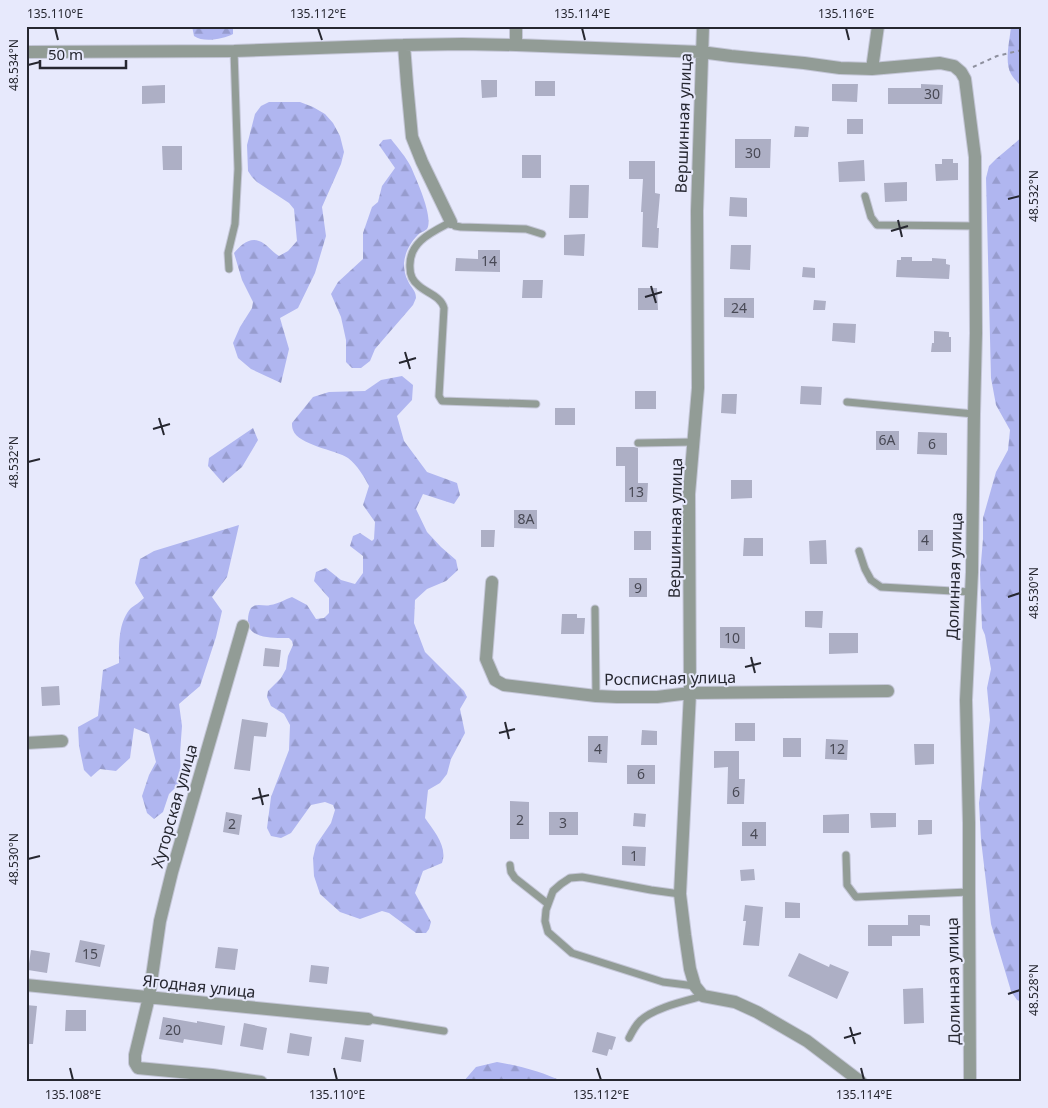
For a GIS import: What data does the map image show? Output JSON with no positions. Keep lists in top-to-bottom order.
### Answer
{
  "streets": {
    "street": [
      "Вершинная улица",
      "Долинная улица",
      "Росписная улица",
      "Хуторская улица",
      "Ягодная улица"
    ]
  },
  "crossings": [
    ["Вершинная улица", "Росписная улица"],
    ["Хуторская улица", "Ягодная улица"]
  ],
  "house_numbers": [
    "30",
    "30",
    "14",
    "24",
    "6А",
    "6",
    "13",
    "8А",
    "4",
    "9",
    "10",
    "4",
    "12",
    "6",
    "6",
    "2",
    "3",
    "2",
    "4",
    "1",
    "15",
    "20"
  ],
  "scale_bar": "50 m",
  "coordinates": [
    "135.110°E",
    "135.112°E",
    "135.114°E",
    "135.116°E",
    "48.534°N",
    "48.532°N",
    "48.530°N",
    "48.528°N",
    "135.108°E"
  ]
}
